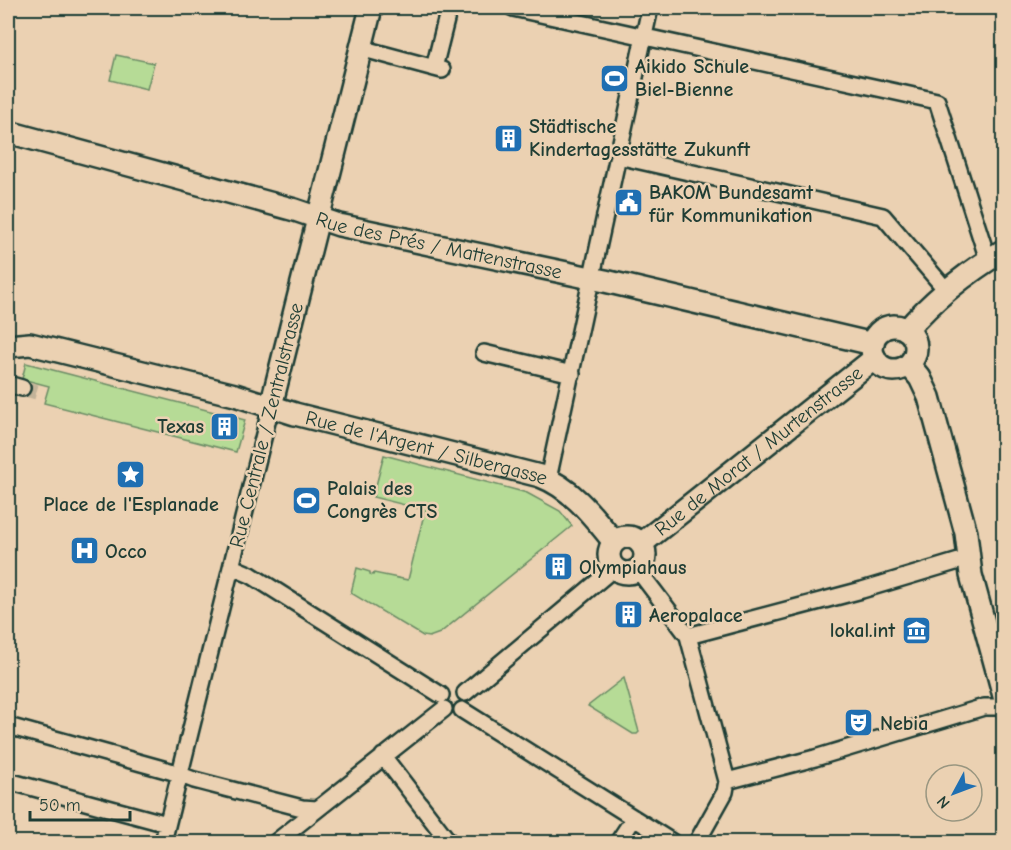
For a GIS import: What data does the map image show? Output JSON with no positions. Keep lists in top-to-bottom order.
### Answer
{
  "streets": {
    "main road": [
      "Rue des Prés / Mattenstrasse",
      "Rue Centrale / Zentralstrasse",
      "Rue de l'Argent / Silbergasse",
      "Rue de Morat / Murtenstrasse"
    ]
  },
  "crossings": [
    ["Rue des Prés / Mattenstrasse", "Rue Centrale / Zentralstrasse"],
    ["Rue des Prés / Mattenstrasse", "Rue de Morat / Murtenstrasse"],
    ["Rue Centrale / Zentralstrasse", "Rue de l'Argent / Silbergasse"],
    ["Rue de l'Argent / Silbergasse", "Rue de Morat / Murtenstrasse"]
  ],
  "places": {
    "sports": ["Aikido Schule Biel-Bienne", "Palais des Congrès CTS"],
    "building": [
      "Städtische Kindertagesstätte Zukunft",
      "Texas",
      "Olympiahaus",
      "Aeropalace"
    ],
    "public building": ["BAKOM Bundesamt für Kommunikation"],
    "place": ["Place de l'Esplanade"],
    "hospital": ["Occo"],
    "museum": ["lokal.int"],
    "theatre": ["Nebia"]
  },
  "scale_bar": "50 m",
  "north": "bottom left"
}
